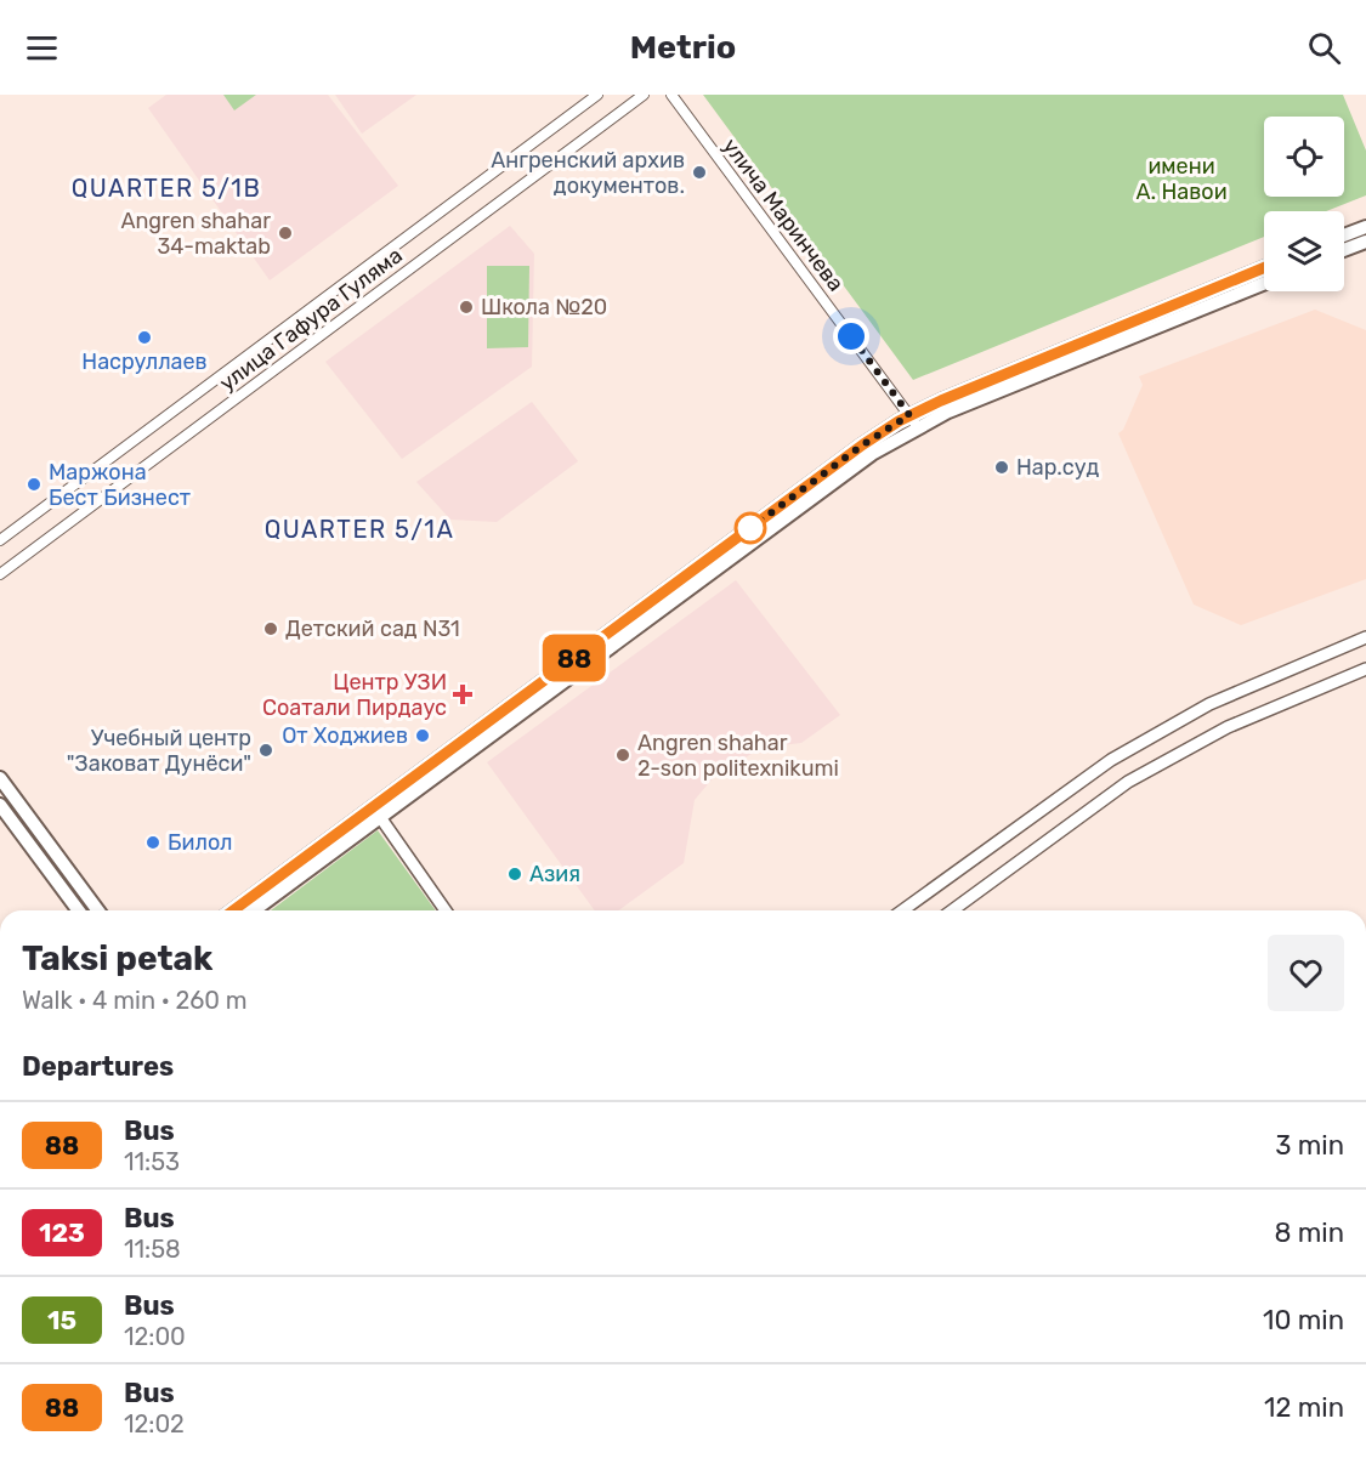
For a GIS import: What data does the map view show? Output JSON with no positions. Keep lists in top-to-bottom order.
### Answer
{
  "streets": {
    "street": ["улича Маринчева", "улица Гафура Гуляма"]
  },
  "districts": ["QUARTER 5/1B", "QUARTER 5/1A"],
  "parks": ["имени А. Навои"],
  "places": {
    "other": [
      "Ангренский архив документов.",
      "Angren shahar 34-maktab",
      "Школа №20",
      "Насруллаев",
      "Нар.суд",
      "Маржона Бест Бизнест",
      "Детский сад N31",
      "От Ходжиев",
      "Учебный центр \"Заковат Дунёси\"",
      "Angren shahar 2-son politexnikumi",
      "Билол",
      "Азия"
    ],
    "health": ["Центр УЗИ Соатали Пирдаус"]
  },
  "lines": ["bus line 88"],
  "page": {
    "header": "Metrio",
    "on_map": "88",
    "heading": [
      ["Taksi petak", "Walk · 4 min · 260 m"],
      "Departures"
    ],
    "list": [
      {
        "mark": "88",
        "name": "Bus",
        "note": "11:53",
        "value": "3 min"
      },
      {
        "mark": "123",
        "name": "Bus",
        "note": "11:58",
        "value": "8 min"
      },
      {
        "mark": "15",
        "name": "Bus",
        "note": "12:00",
        "value": "10 min"
      },
      {
        "mark": "88",
        "name": "Bus",
        "note": "12:02",
        "value": "12 min"
      }
    ]
  }
}
